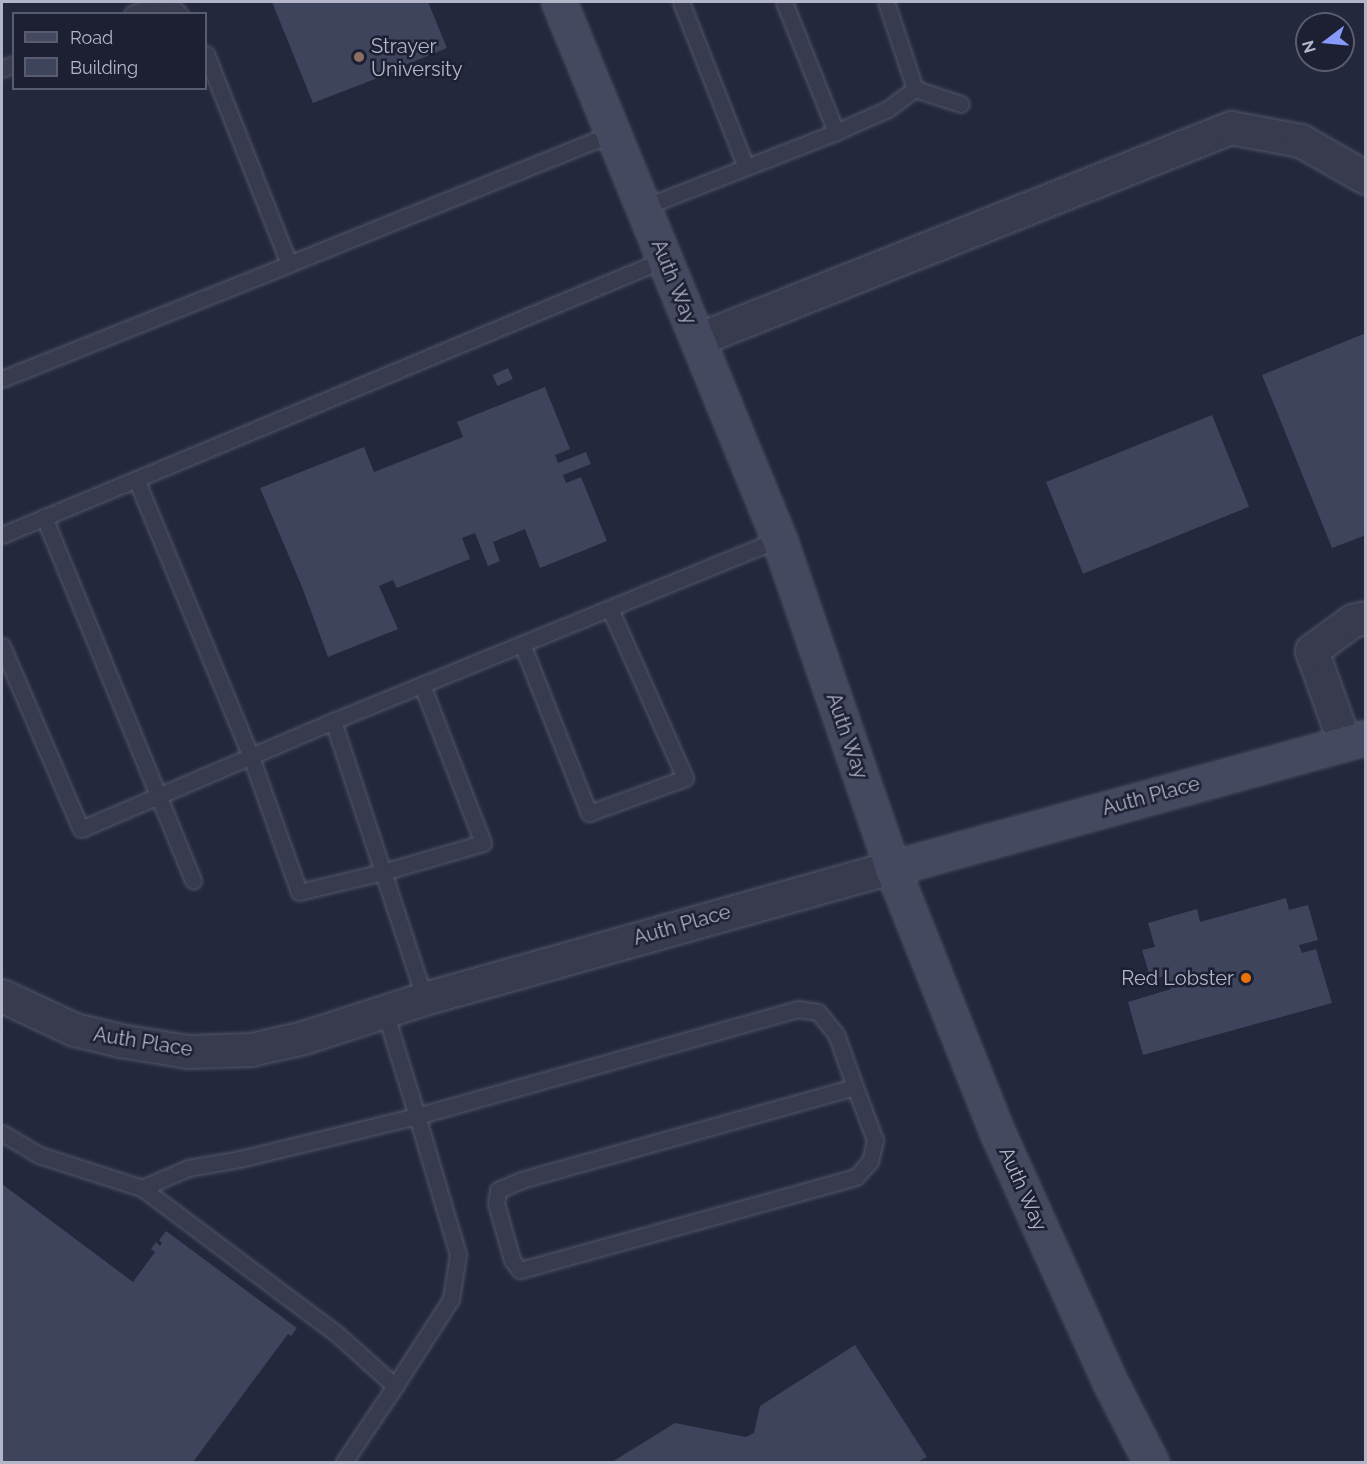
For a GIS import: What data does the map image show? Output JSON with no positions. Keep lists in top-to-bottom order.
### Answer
{
  "streets": {
    "street": ["Auth Way", "Auth Place"]
  },
  "crossings": [
    ["Auth Way", "Auth Place"]
  ],
  "places": ["Strayer University", "Red Lobster"],
  "legend": ["Road", "Building"],
  "north": "left"
}
